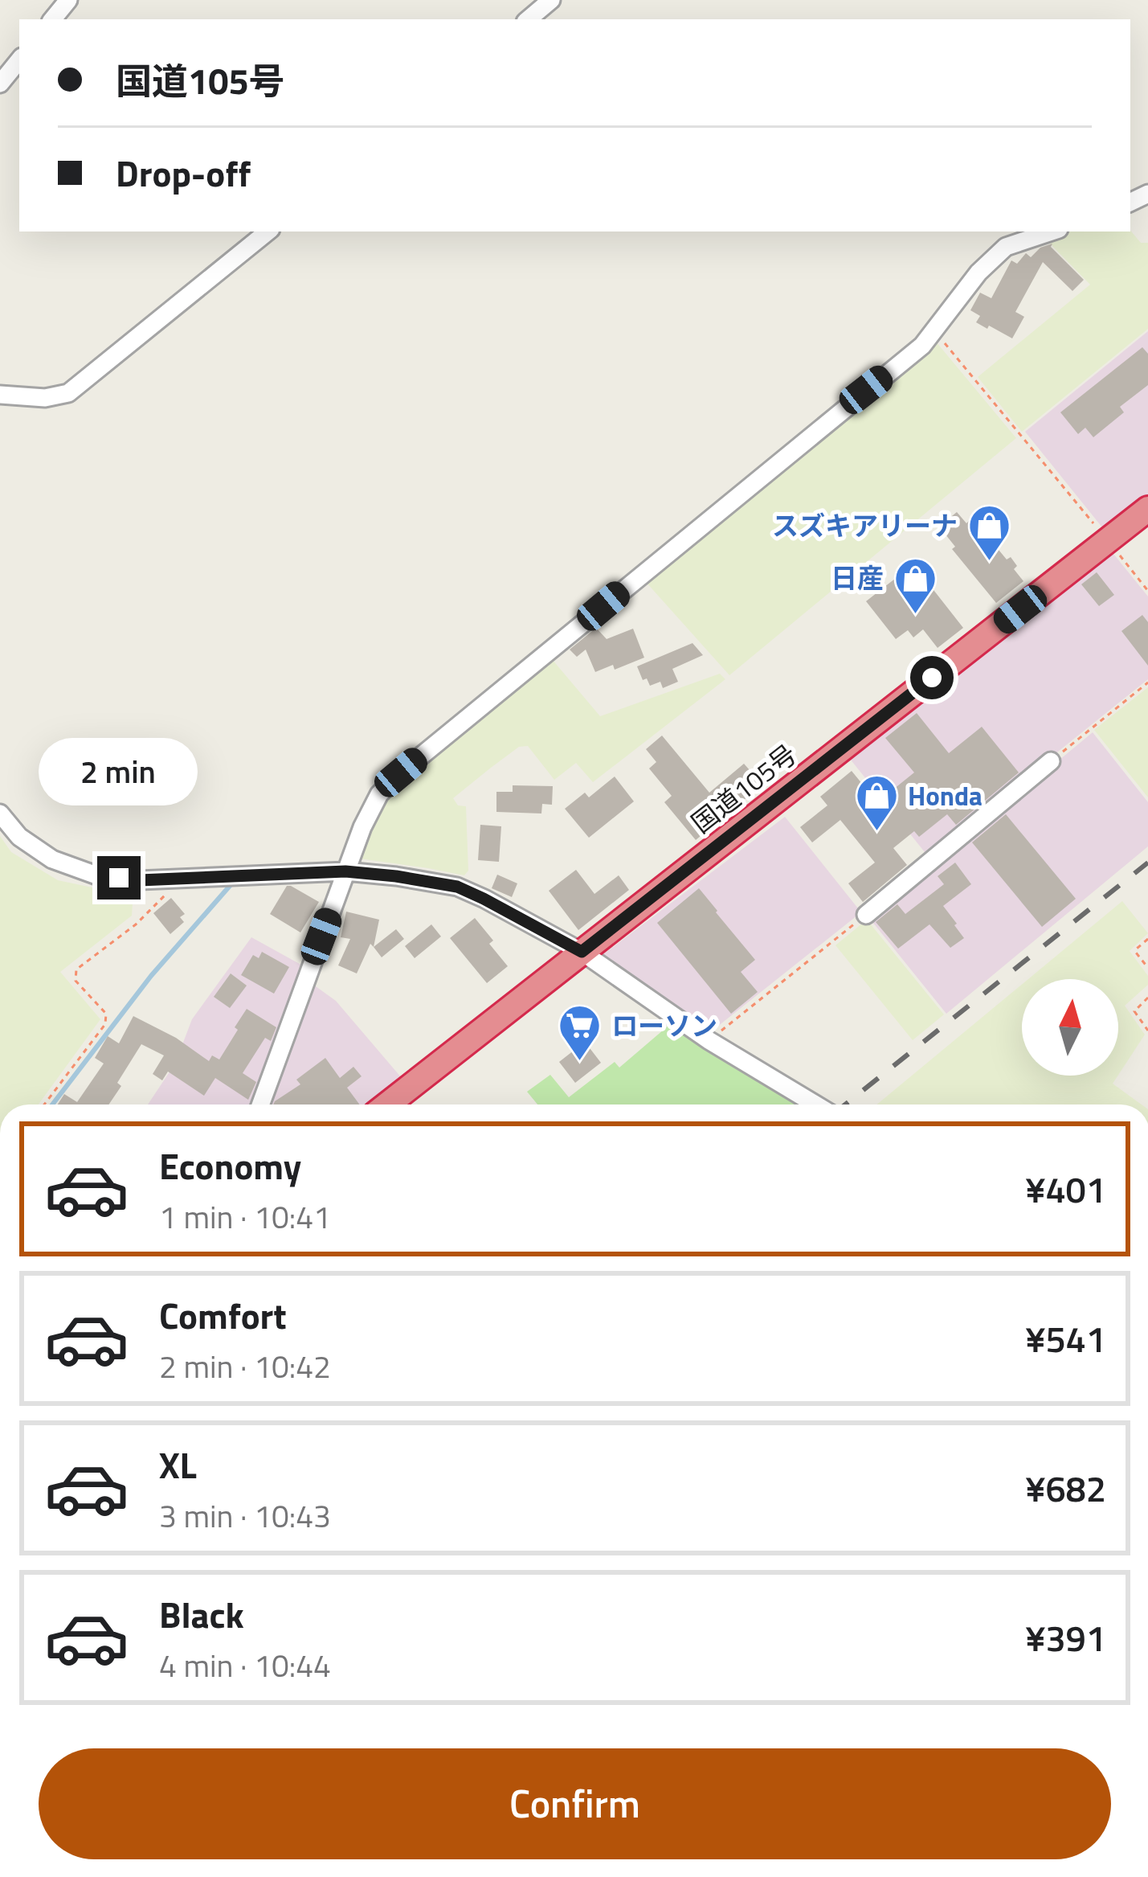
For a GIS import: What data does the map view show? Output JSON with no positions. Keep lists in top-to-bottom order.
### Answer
{
  "streets": {
    "highway": ["国道105号"]
  },
  "places": {
    "shop": ["スズキアリーナ", "日産", "Honda"],
    "supermarket": ["ローソン"]
  },
  "north": "top",
  "page": {
    "banner": ["国道105号", "Drop-off"],
    "bubble": "2 min",
    "list": [
      {
        "name": "Economy",
        "note": "1 min · 10:41",
        "value": "¥401"
      },
      {
        "name": "Comfort",
        "note": "2 min · 10:42",
        "value": "¥541"
      },
      {
        "name": "XL",
        "note": "3 min · 10:43",
        "value": "¥682"
      },
      {
        "name": "Black",
        "note": "4 min · 10:44",
        "value": "¥391"
      }
    ],
    "buttons": "Confirm"
  }
}
